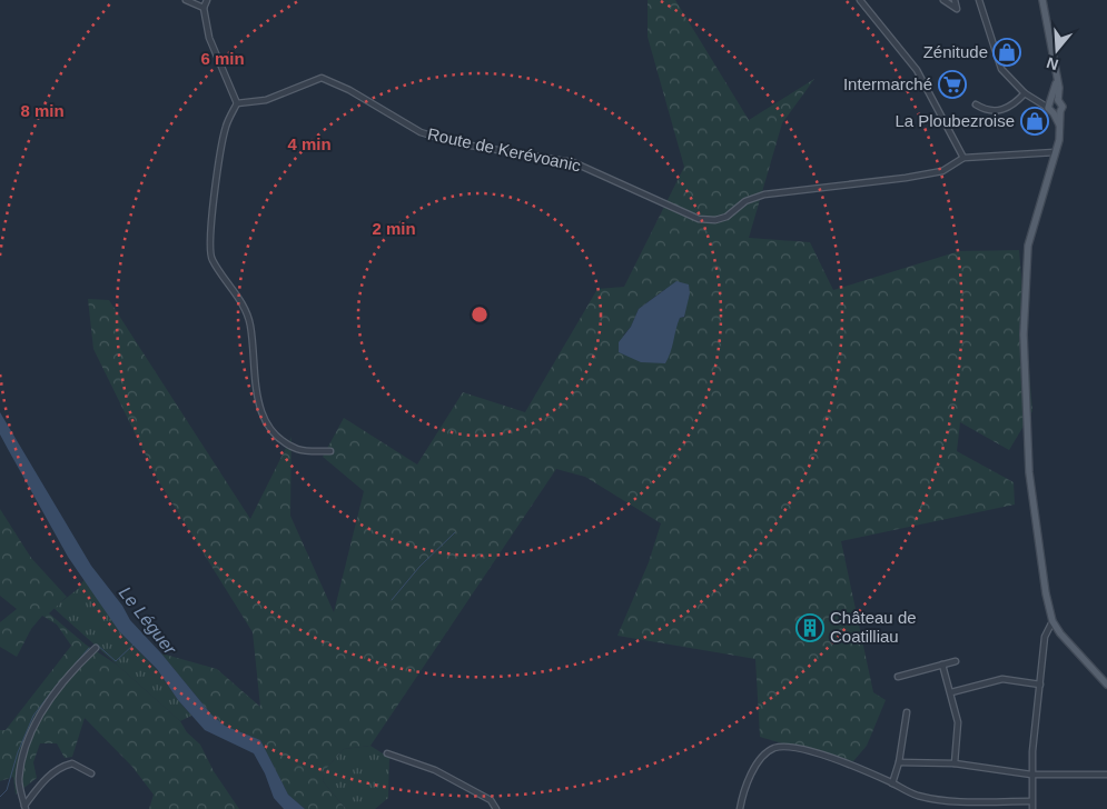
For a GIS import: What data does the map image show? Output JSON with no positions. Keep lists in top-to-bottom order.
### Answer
{
  "streets": {
    "street": ["Route de Kerévoanic"]
  },
  "water": ["Le Léguer"],
  "places": {
    "shop": ["Zénitude", "La Ploubezroise"],
    "supermarket": ["Intermarché"],
    "building": ["Château de Coatilliau"]
  },
  "north": "bottom",
  "rings": [
    "6 min",
    "8 min",
    "4 min",
    "2 min"
  ]
}
